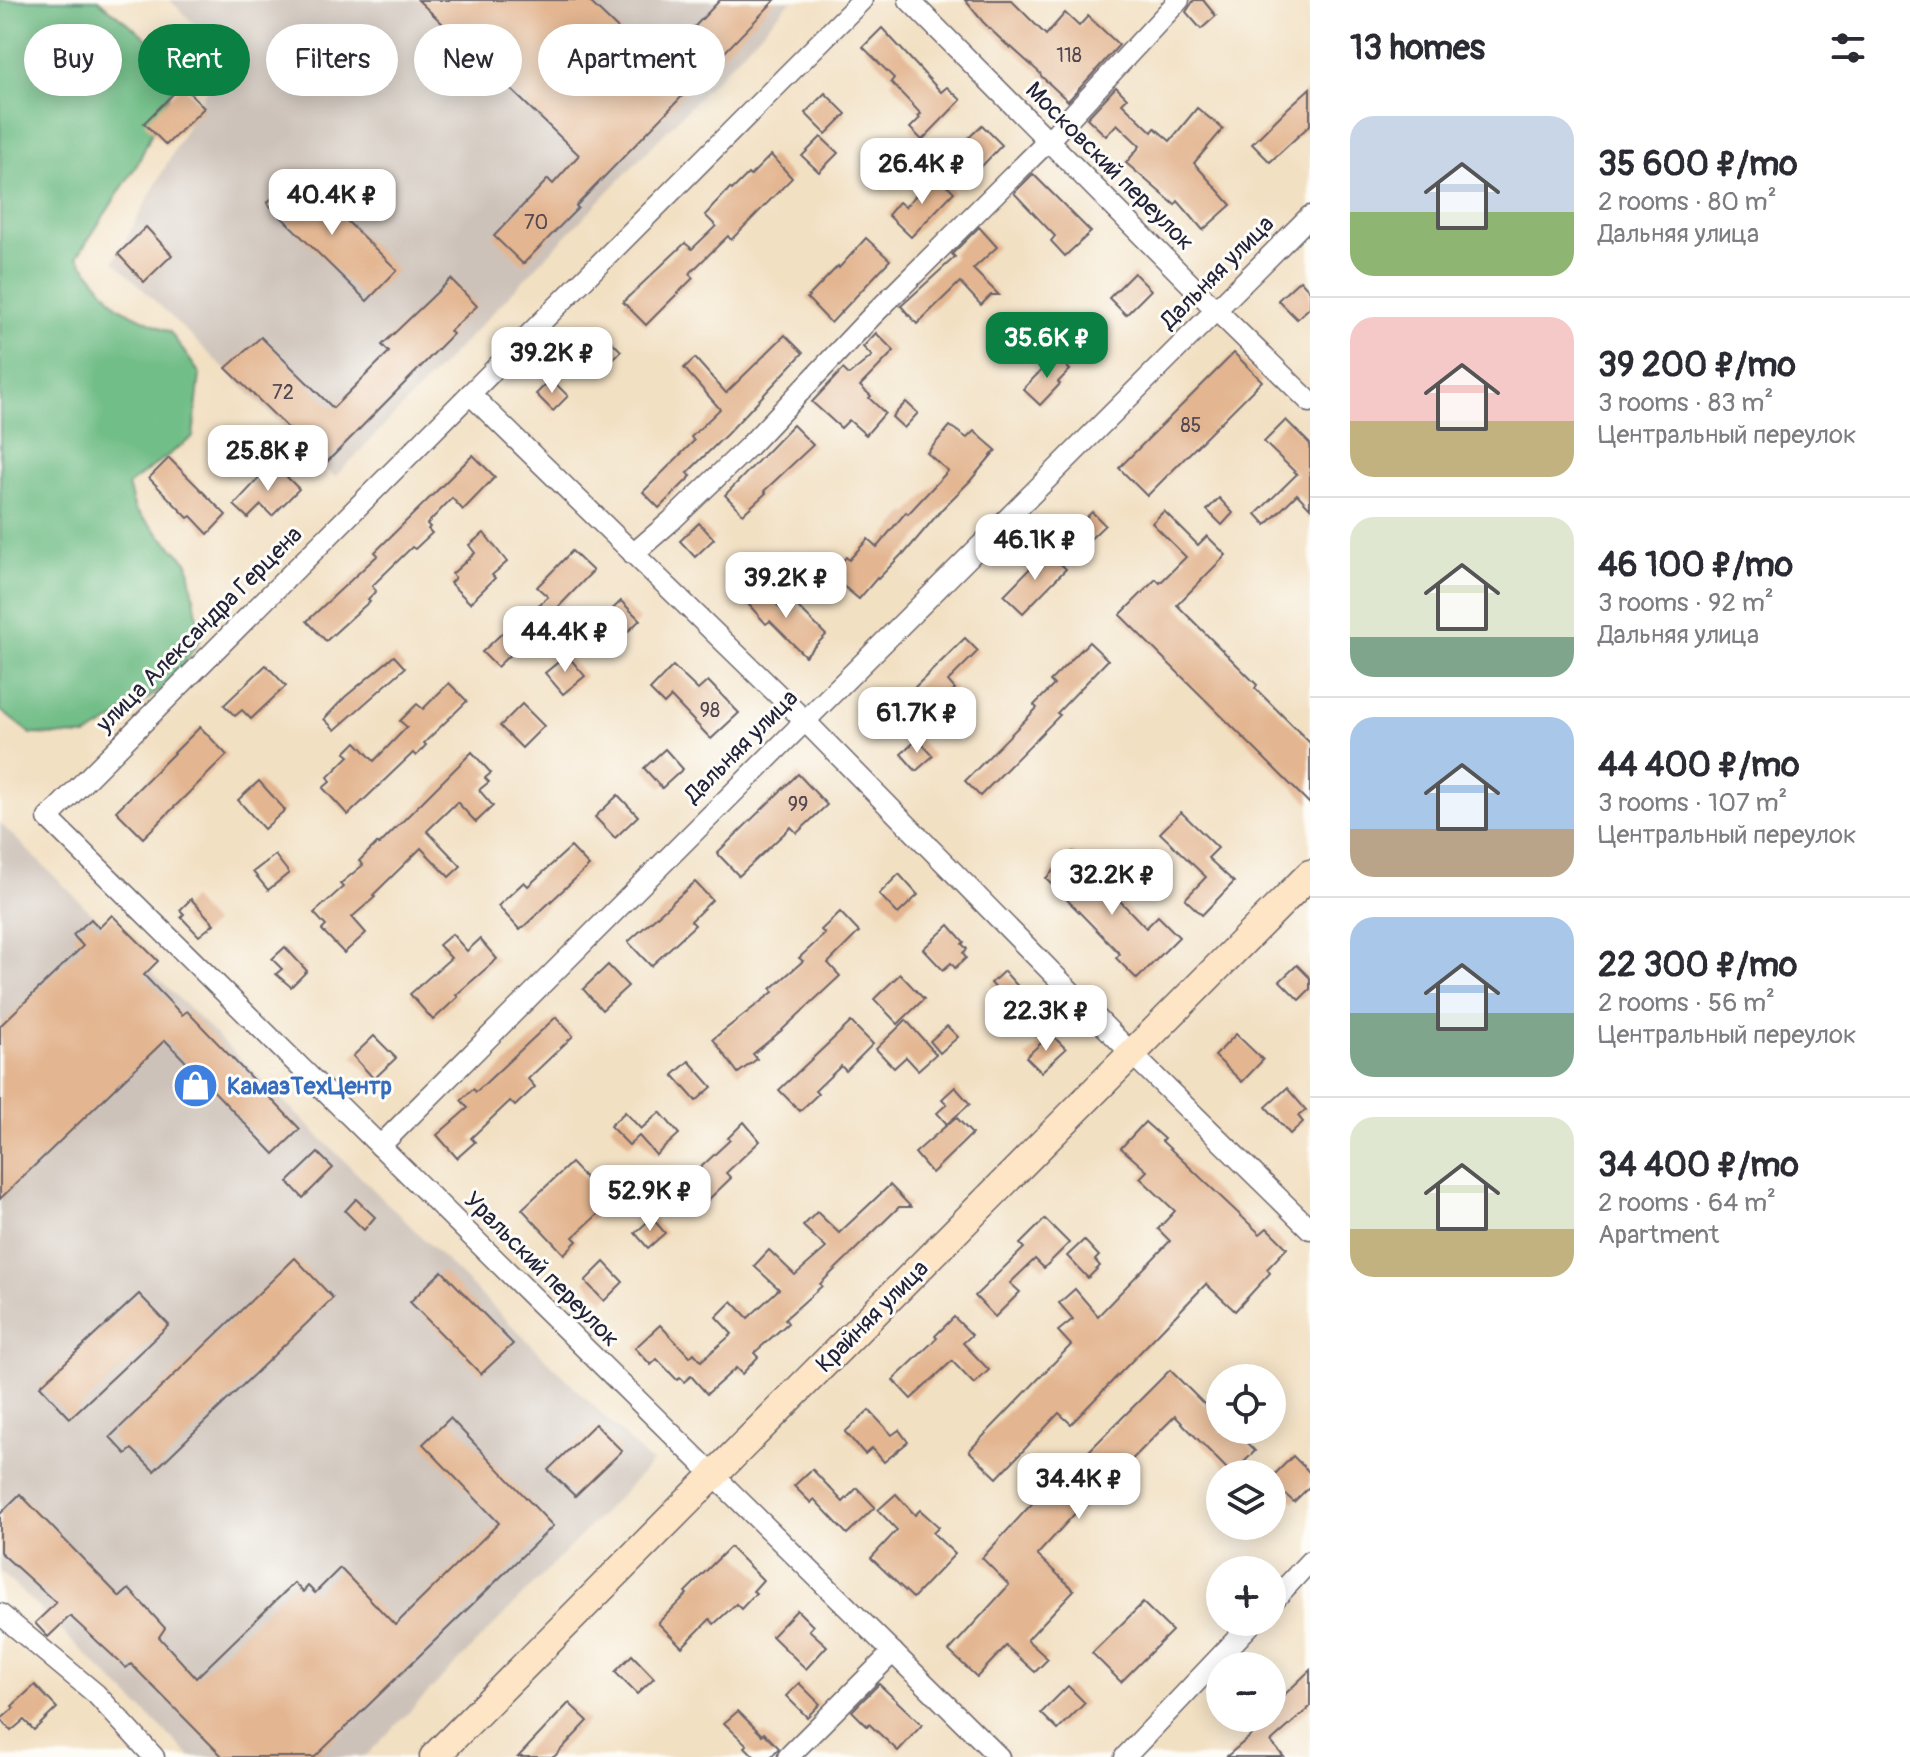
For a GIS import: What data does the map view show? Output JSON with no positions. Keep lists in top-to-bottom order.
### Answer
{
  "streets": {
    "main road": ["Крайняя улица"],
    "street": [
      "Московский переулок",
      "Дальняя улица",
      "улица Александра Герцена",
      "Уральский переулок"
    ]
  },
  "crossings": [
    ["Московский переулок", "Дальняя улица"],
    ["Дальняя улица", "Уральский переулок"],
    ["улица Александра Герцена", "Уральский переулок"],
    ["Уральский переулок", "Крайняя улица"]
  ],
  "places": {
    "shop": ["КамазТехЦентр"]
  },
  "house_numbers": [
    "118",
    "70",
    "72",
    "85",
    "98",
    "99"
  ],
  "page": {
    "heading": "13 homes",
    "chip": [
      "Buy",
      "Rent",
      "Filters",
      "New",
      "Apartment"
    ],
    "list": [
      {
        "name": "35 600 ₽/mo",
        "note": "2 rooms · 80 m² · Дальняя улица"
      },
      {
        "name": "39 200 ₽/mo",
        "note": "3 rooms · 83 m² · Центральный переулок"
      },
      {
        "name": "46 100 ₽/mo",
        "note": "3 rooms · 92 m² · Дальняя улица"
      },
      {
        "name": "44 400 ₽/mo",
        "note": "3 rooms · 107 m² · Центральный переулок"
      },
      {
        "name": "22 300 ₽/mo",
        "note": "2 rooms · 56 m² · Центральный переулок"
      },
      {
        "name": "34 400 ₽/mo",
        "note": "2 rooms · 64 m² · Apartment"
      }
    ],
    "price": [
      "26.4K ₽",
      "40.4K ₽",
      "35.6K ₽",
      "39.2K ₽",
      "25.8K ₽",
      "46.1K ₽",
      "39.2K ₽",
      "44.4K ₽",
      "61.7K ₽",
      "32.2K ₽",
      "22.3K ₽",
      "52.9K ₽",
      "34.4K ₽"
    ],
    "map_buttons": ["+", "−"]
  }
}
